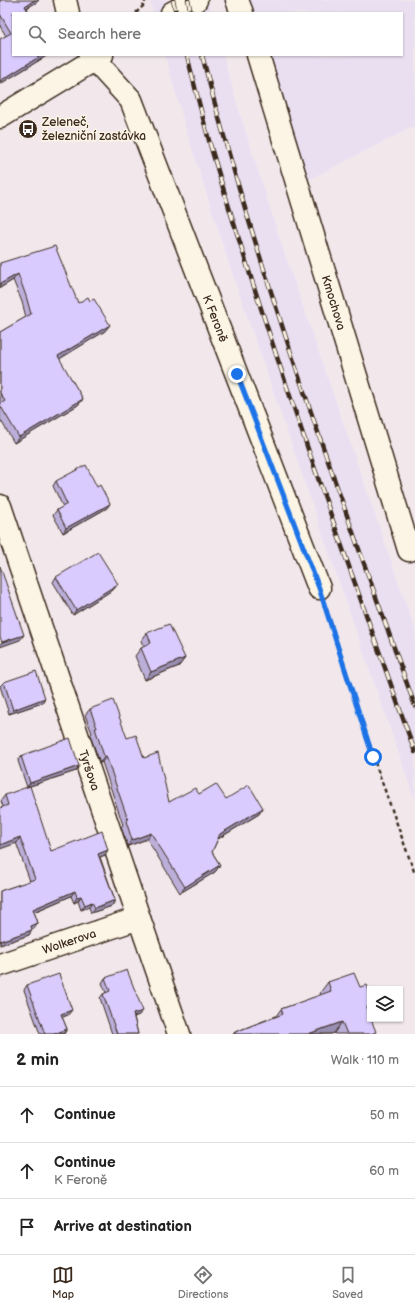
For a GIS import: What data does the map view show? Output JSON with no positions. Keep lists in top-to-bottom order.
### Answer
{
  "streets": {
    "street": [
      "Kmochova",
      "K Feroně",
      "Tyršova",
      "Wolkerova"
    ]
  },
  "crossings": [
    ["Tyršova", "Wolkerova"]
  ],
  "places": {
    "bus stop": ["Zeleneč, železniční zastávka"]
  },
  "page": {
    "search": "Search here",
    "heading": ["2 min", "Walk · 110 m"],
    "list": [
      ["Continue", "50 m"],
      ["Continue", "K Feroně", "60 m"],
      "Arrive at destination"
    ],
    "nav": ["Map", "Directions", "Saved"]
  }
}
